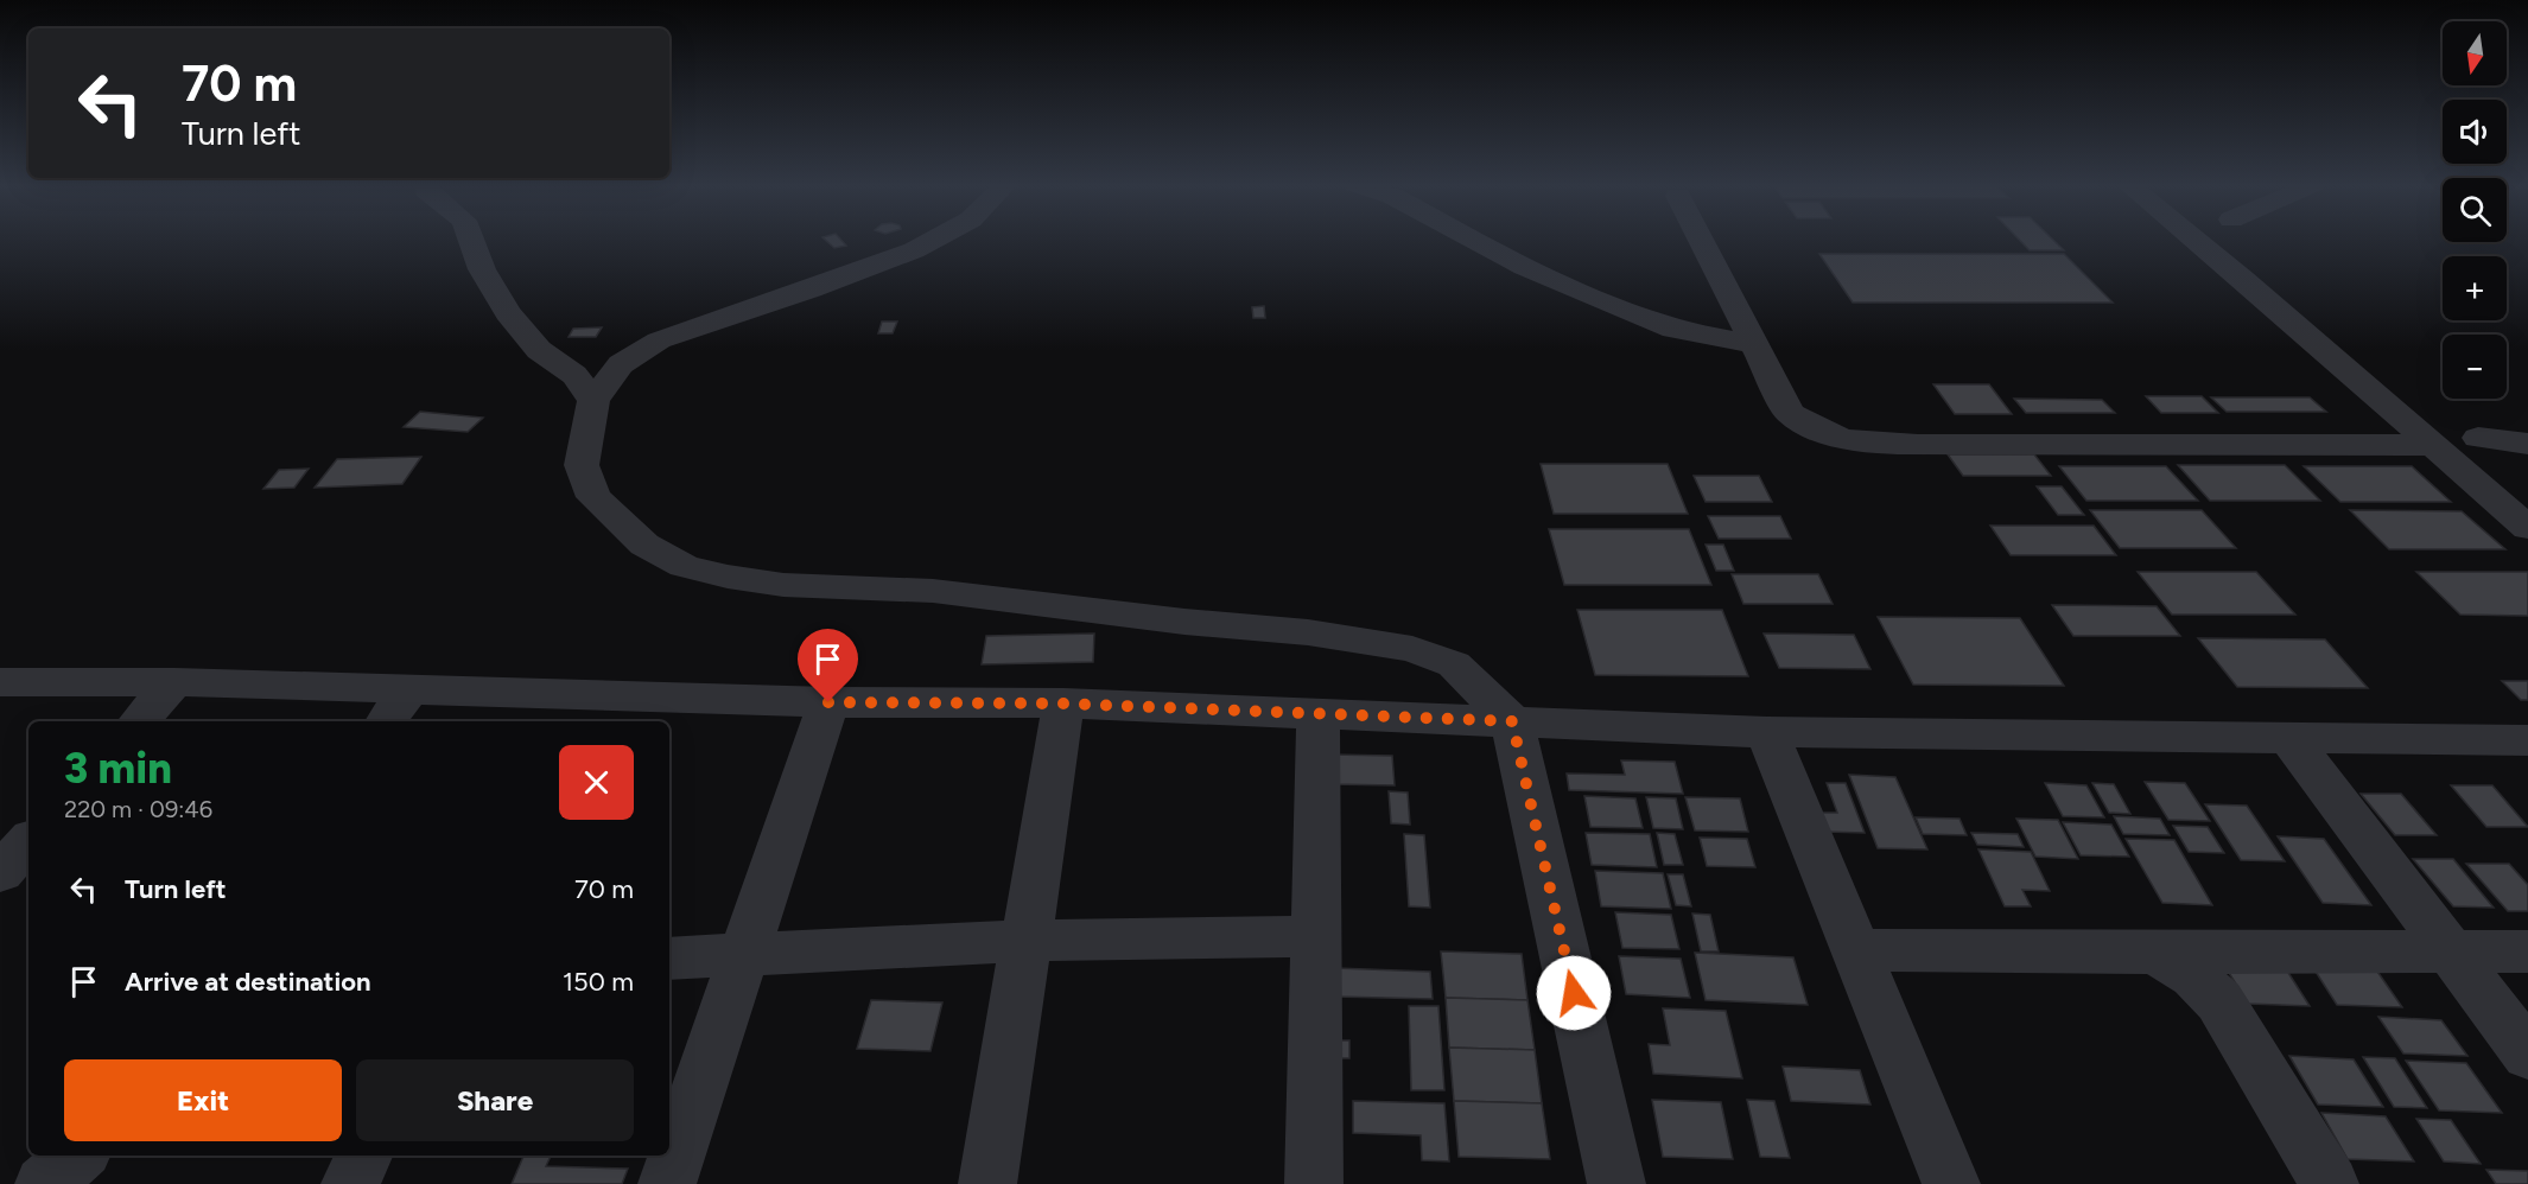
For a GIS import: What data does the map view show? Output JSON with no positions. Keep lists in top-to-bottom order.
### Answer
{
  "north": "bottom",
  "page": {
    "map_buttons": ["+", "−"],
    "turn": ["70 m", "Turn left"],
    "heading": ["3 min", "220 m · 09:46"],
    "list": [
      {
        "name": "Turn left",
        "value": "70 m"
      },
      {
        "name": "Arrive at destination",
        "value": "150 m"
      }
    ],
    "buttons": ["Exit", "Share"]
  }
}
